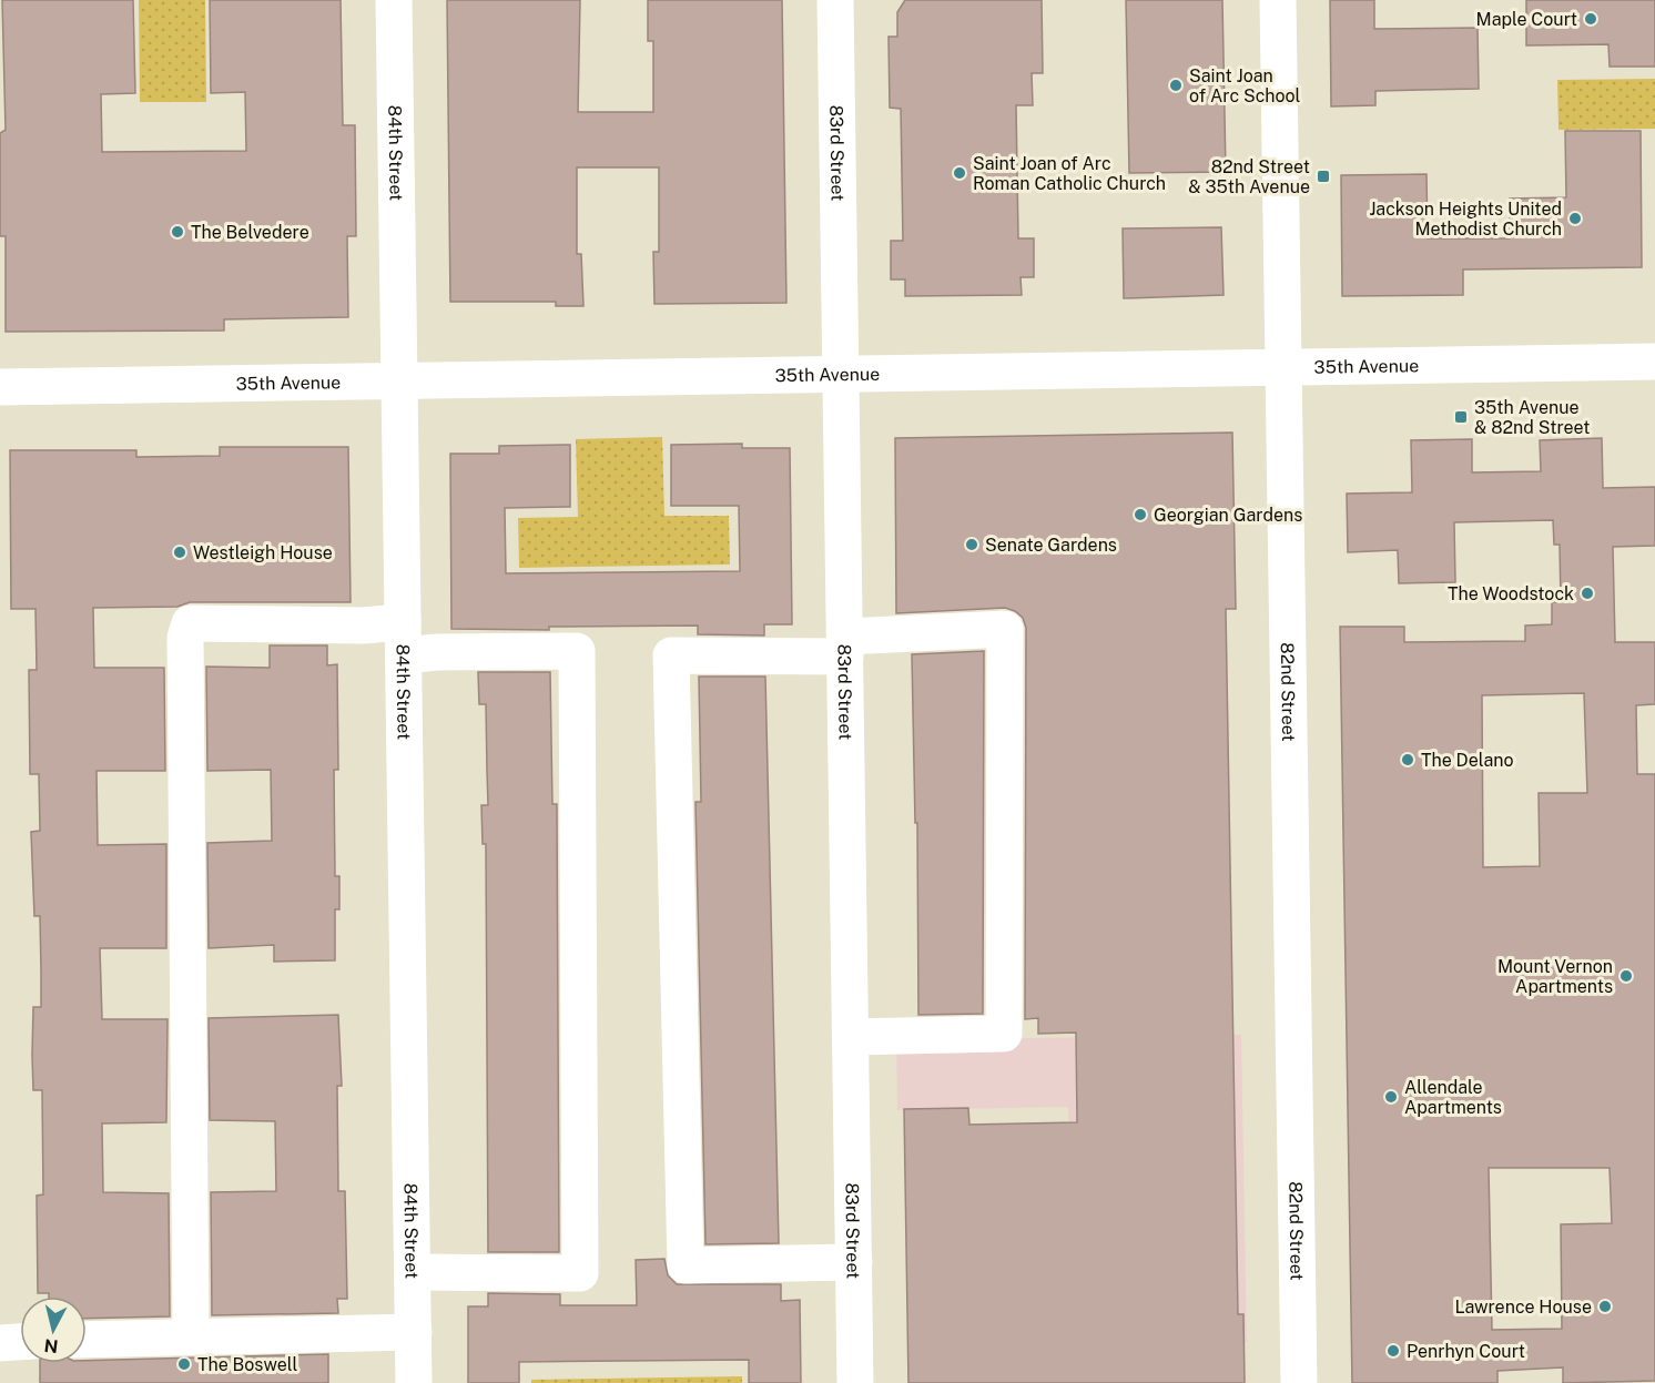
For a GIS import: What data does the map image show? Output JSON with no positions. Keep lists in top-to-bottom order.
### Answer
{
  "streets": {
    "street": [
      "84th Street",
      "83rd Street",
      "35th Avenue",
      "82nd Street"
    ]
  },
  "crossings": [
    ["84th Street", "35th Avenue"],
    ["83rd Street", "35th Avenue"],
    ["35th Avenue", "82nd Street"]
  ],
  "places": {
    "other": [
      "Maple Court",
      "Saint Joan of Arc School",
      "Saint Joan of Arc Roman Catholic Church",
      "Jackson Heights United Methodist Church",
      "The Belvedere",
      "Georgian Gardens",
      "Senate Gardens",
      "Westleigh House",
      "The Woodstock",
      "The Delano",
      "Mount Vernon Apartments",
      "Allendale Apartments",
      "Lawrence House",
      "Penrhyn Court",
      "The Boswell"
    ],
    "transit": ["82nd Street & 35th Avenue", "35th Avenue & 82nd Street"]
  },
  "north": "bottom"
}
